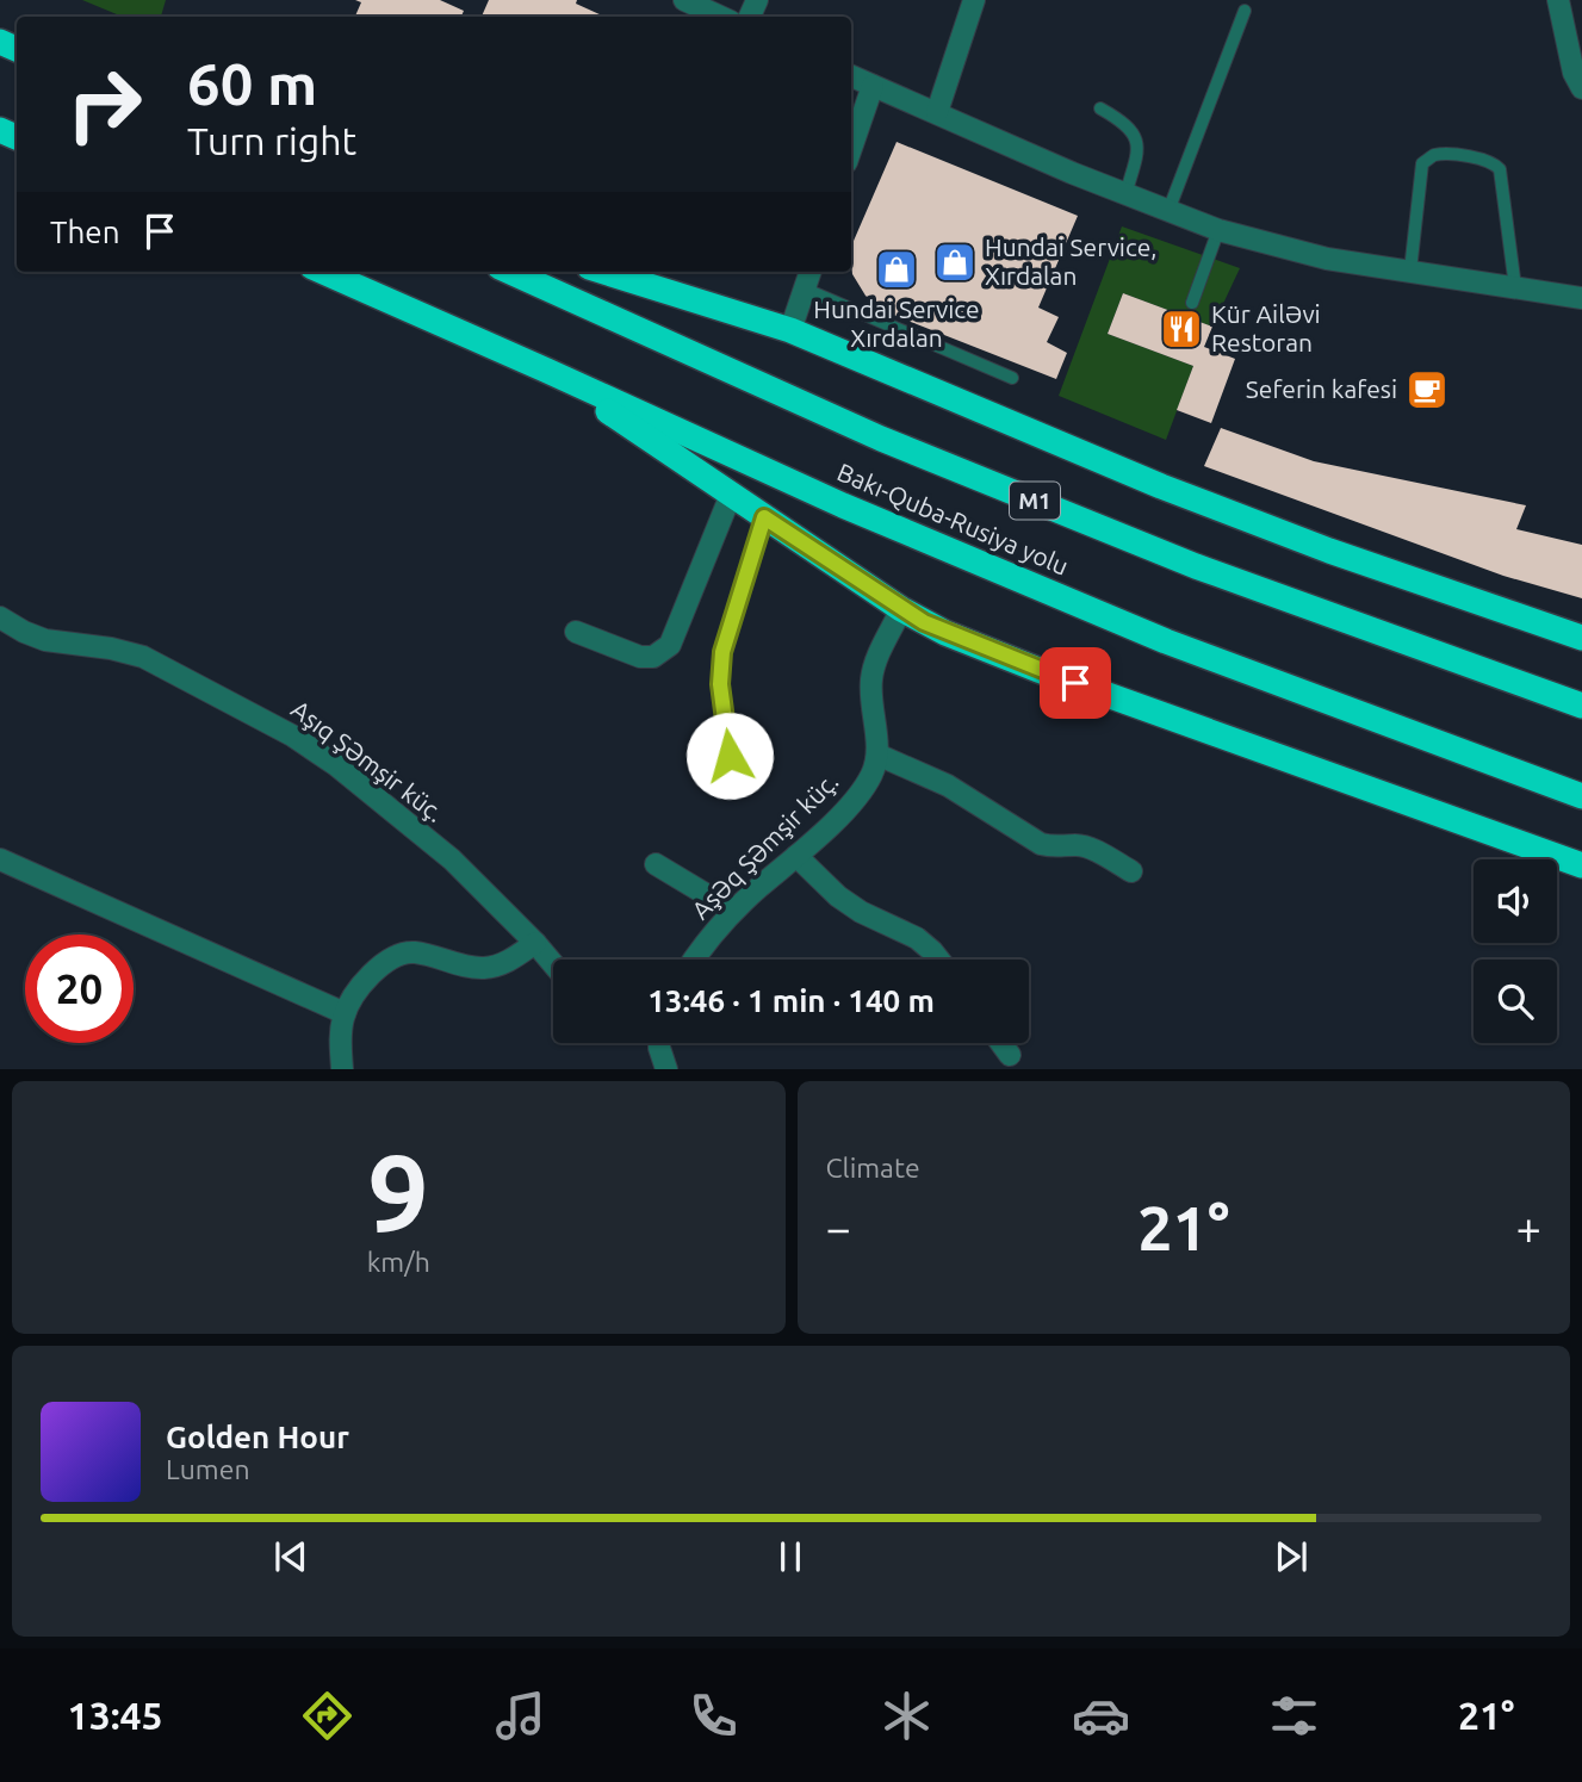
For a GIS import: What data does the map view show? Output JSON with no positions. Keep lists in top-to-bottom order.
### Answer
{
  "streets": {
    "highway": ["M1", "Bakı-Quba-Rusiya yolu"],
    "street": ["Aşıq Şəmşir küç.", "Aşəq Şəmşir küç."]
  },
  "places": {
    "shop": ["Hundai Service, Xırdalan", "Hundai Service Xırdalan"],
    "restaurant": ["Kür Ailəvi Restoran"],
    "cafe": ["Seferin kafesi"]
  },
  "page": {
    "turn": ["60 m", "Turn right"],
    "then": "Then",
    "limit": "20",
    "trip": "13:46 · 1 min · 140 m",
    "tile": [
      ["9", "km/h"],
      "Climate"
    ],
    "heat": ["−", "21°", "+"],
    "song": ["Golden Hour", "Lumen"],
    "tabs": ["13:45", "21°"]
  }
}
